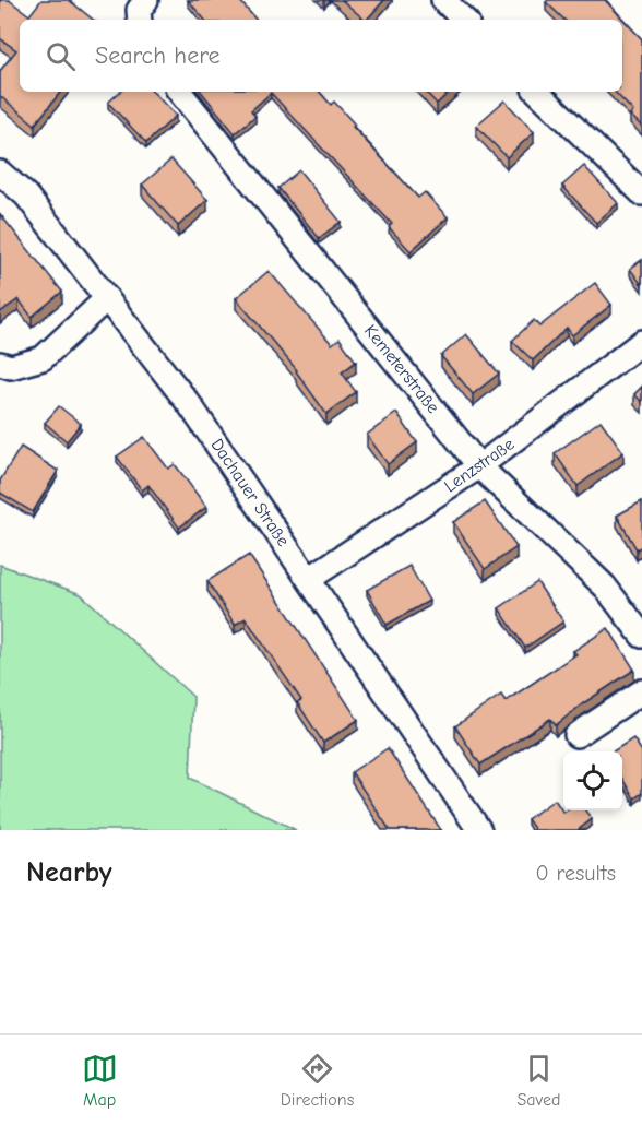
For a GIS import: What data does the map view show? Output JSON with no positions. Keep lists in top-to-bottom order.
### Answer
{
  "streets": {
    "street": ["Kemeterstraße", "Lenzstraße", "Dachauer Straße"]
  },
  "crossings": [
    ["Kemeterstraße", "Lenzstraße"],
    ["Lenzstraße", "Dachauer Straße"]
  ],
  "page": {
    "search": "Search here",
    "heading": ["Nearby", "0 results"],
    "nav": ["Map", "Directions", "Saved"]
  }
}
